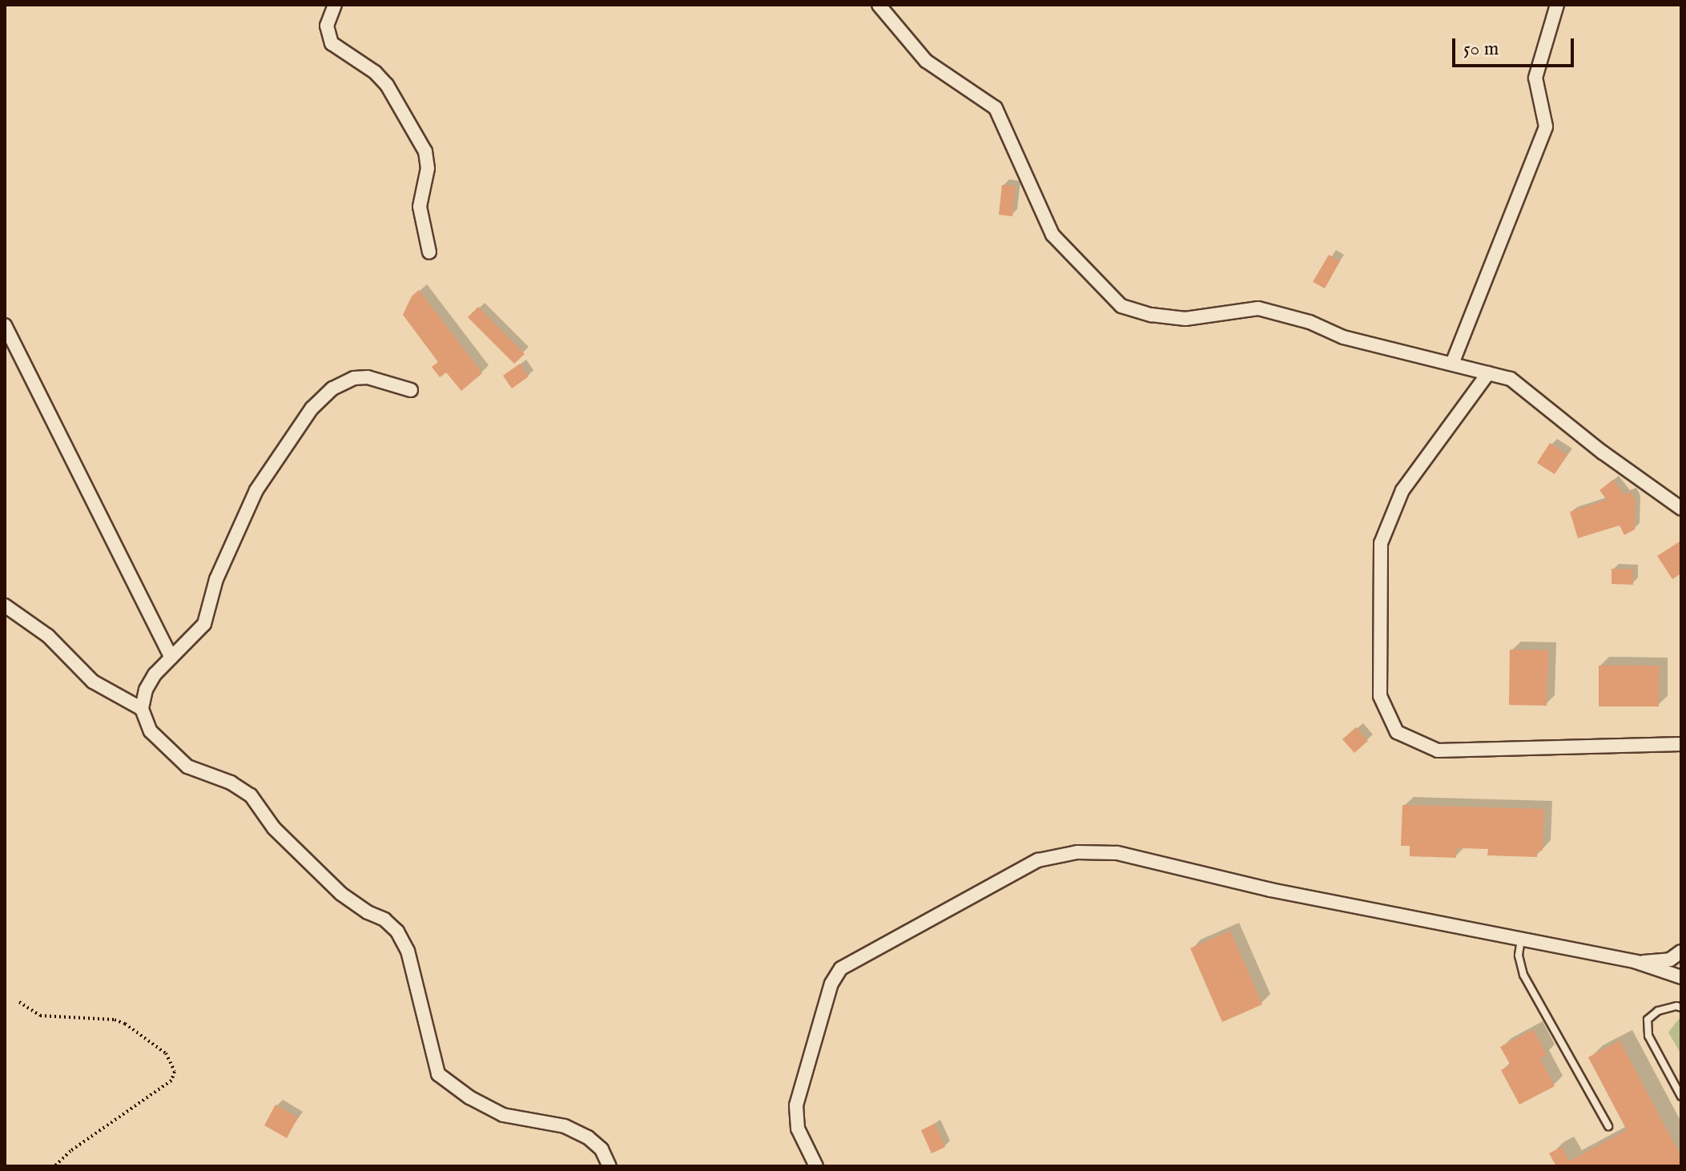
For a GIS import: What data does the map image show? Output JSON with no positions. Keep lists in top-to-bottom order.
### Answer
{
  "scale_bar": "50 m"
}
